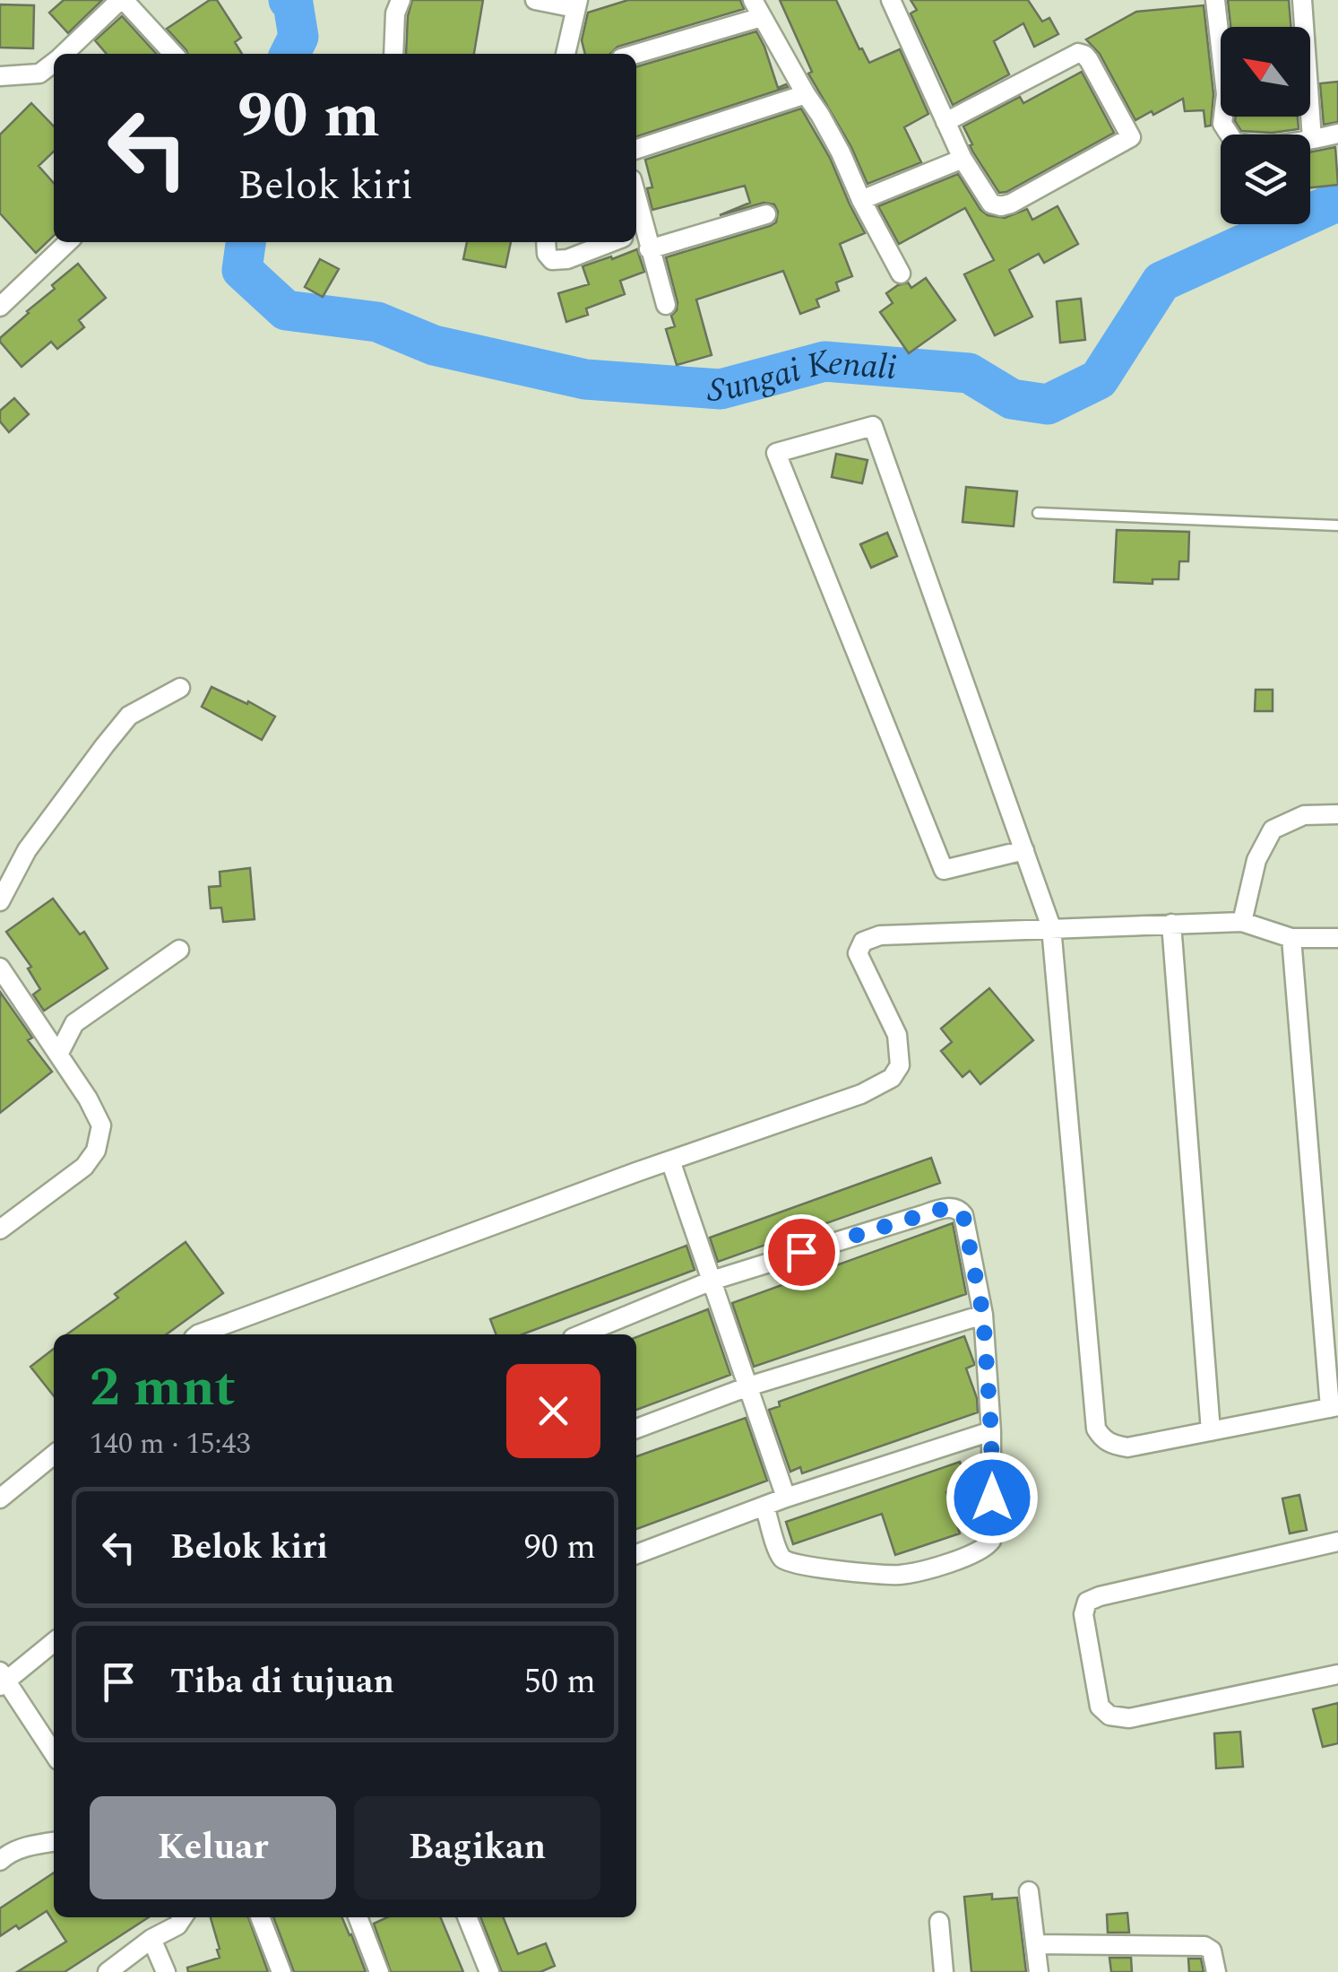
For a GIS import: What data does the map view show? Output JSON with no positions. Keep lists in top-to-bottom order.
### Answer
{
  "water": ["Sungai Kenali"],
  "north": "top left",
  "page": {
    "turn": ["90 m", "Belok kiri"],
    "heading": ["2 mnt", "140 m · 15:43"],
    "list": [
      {
        "name": "Belok kiri",
        "value": "90 m"
      },
      {
        "name": "Tiba di tujuan",
        "value": "50 m"
      }
    ],
    "buttons": ["Keluar", "Bagikan"]
  }
}
